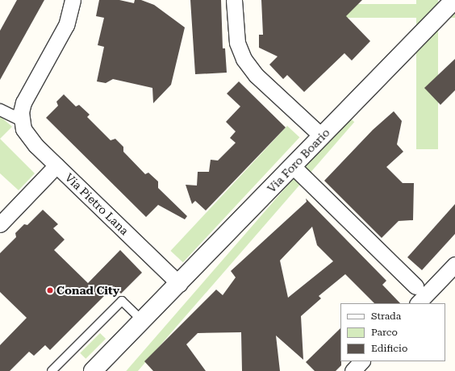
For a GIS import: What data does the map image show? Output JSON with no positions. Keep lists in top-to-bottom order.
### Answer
{
  "streets": {
    "street": ["Via Foro Boario", "Via Pietro Lana"]
  },
  "crossings": [
    ["Via Foro Boario", "Via Pietro Lana"]
  ],
  "places": ["Conad City"],
  "legend": ["Strada", "Parco", "Edificio"]
}
